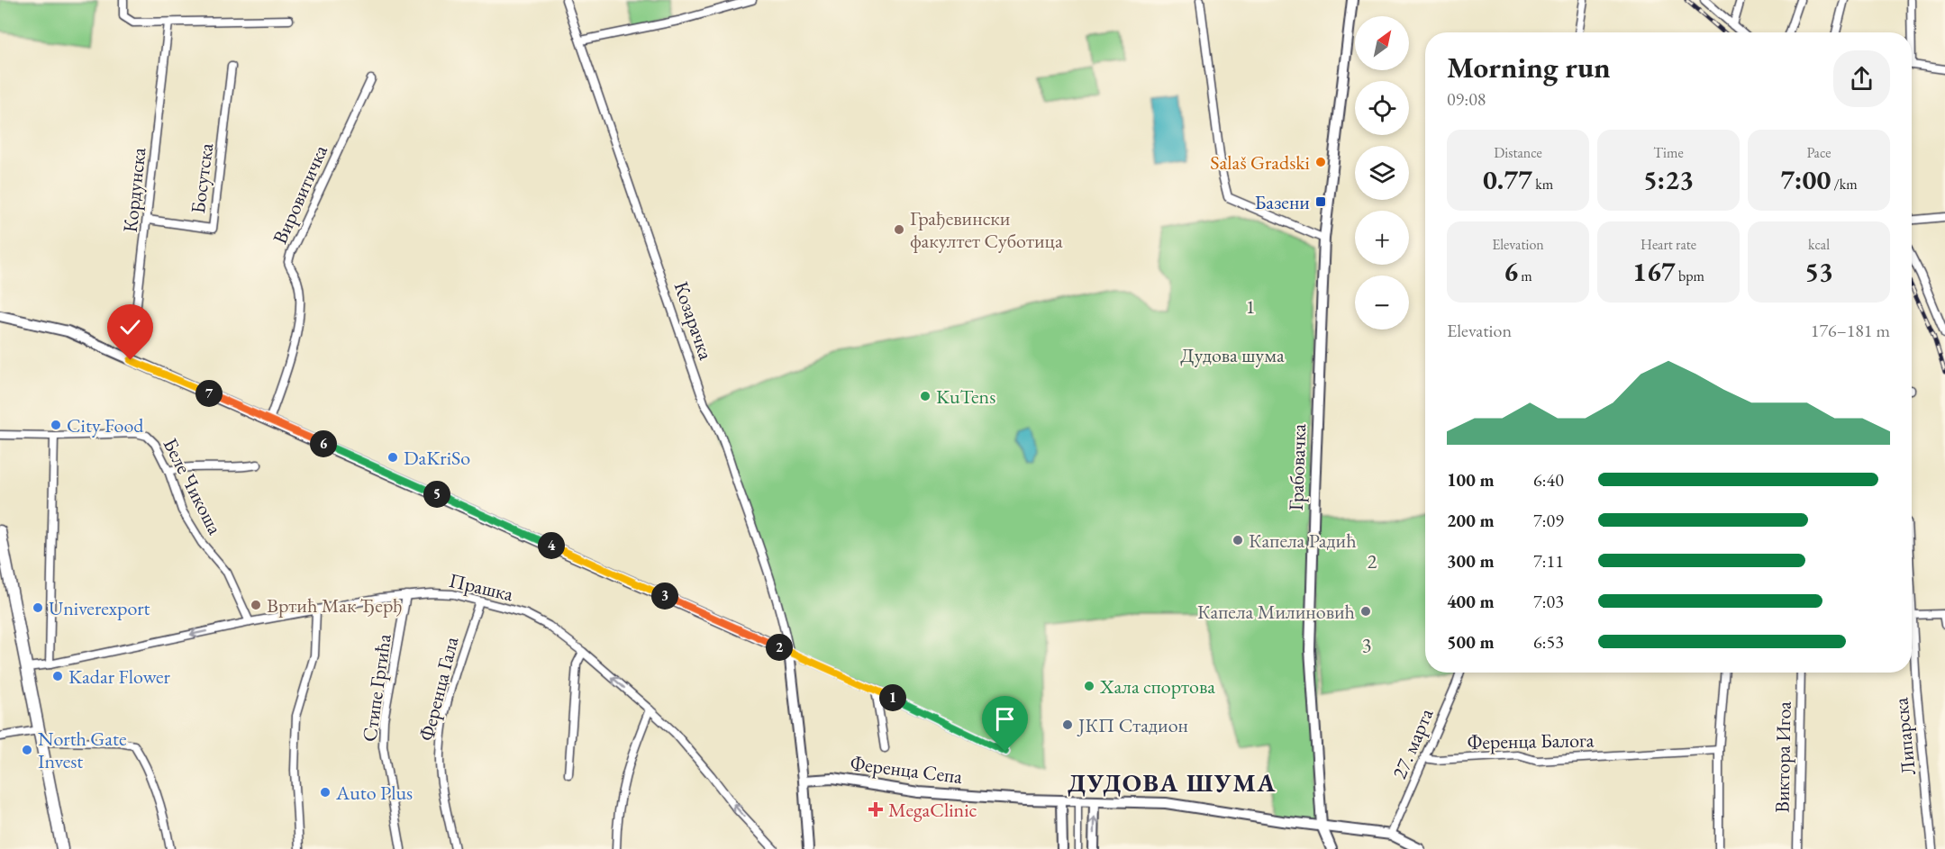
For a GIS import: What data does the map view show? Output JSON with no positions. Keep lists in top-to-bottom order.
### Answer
{
  "streets": {
    "street": [
      "Босутска",
      "Кордунска",
      "Вировитичка",
      "Козарачка",
      "Грабовачка",
      "Беле Чикоша",
      "Прашка",
      "Стипе Гргића",
      "Ференца Гала",
      "Липарска",
      "Ференца Балога",
      "27. марта",
      "Виктора Игоа",
      "Ференца Сепа"
    ]
  },
  "crossings": [
    ["Босутска", "Кордунска"],
    ["Козарачка", "Ференца Сепа"],
    ["Грабовачка", "Ференца Сепа"],
    ["Беле Чикоша", "Прашка"],
    ["Прашка", "Стипе Гргића"],
    ["Прашка", "Ференца Гала"],
    ["Ференца Балога", "27. марта"],
    ["27. марта", "Ференца Сепа"]
  ],
  "one_way": ["Прашка"],
  "districts": ["ДУДОВА ШУМА"],
  "parks": [
    "1",
    "Дудова шума",
    "2",
    "3"
  ],
  "places": {
    "other": [
      "Salaš Gradski",
      "Грађевински факултет Суботица",
      "KuTens",
      "City Food",
      "DaKriSo",
      "Капела Радић",
      "Вртић Мак Ђерђ",
      "Univerexport",
      "Капела Милиновић",
      "Kadar Flower",
      "Хала спортова",
      "ЈКП Стадион",
      "North Gate Invest",
      "Auto Plus"
    ],
    "transit": ["Базени"],
    "health": ["MegaClinic"]
  },
  "north": "top right",
  "page": {
    "map_buttons": ["+", "−"],
    "heading": ["Morning run", "09:08"],
    "stats": [
      ["Distance", "0.77 km"],
      ["Time", "5:23"],
      ["Pace", "7:00 /km"],
      ["Elevation", "6 m"],
      ["Heart rate", "167 bpm"],
      ["kcal", "53"]
    ],
    "chart": ["Elevation", "176–181 m"],
    "pins": [
      "7",
      "6",
      "5",
      "4",
      "3",
      "2",
      "1"
    ],
    "list": [
      {
        "name": "100 m",
        "note": "6:40"
      },
      {
        "name": "200 m",
        "note": "7:09"
      },
      {
        "name": "300 m",
        "note": "7:11"
      },
      {
        "name": "400 m",
        "note": "7:03"
      },
      {
        "name": "500 m",
        "note": "6:53"
      }
    ]
  }
}
